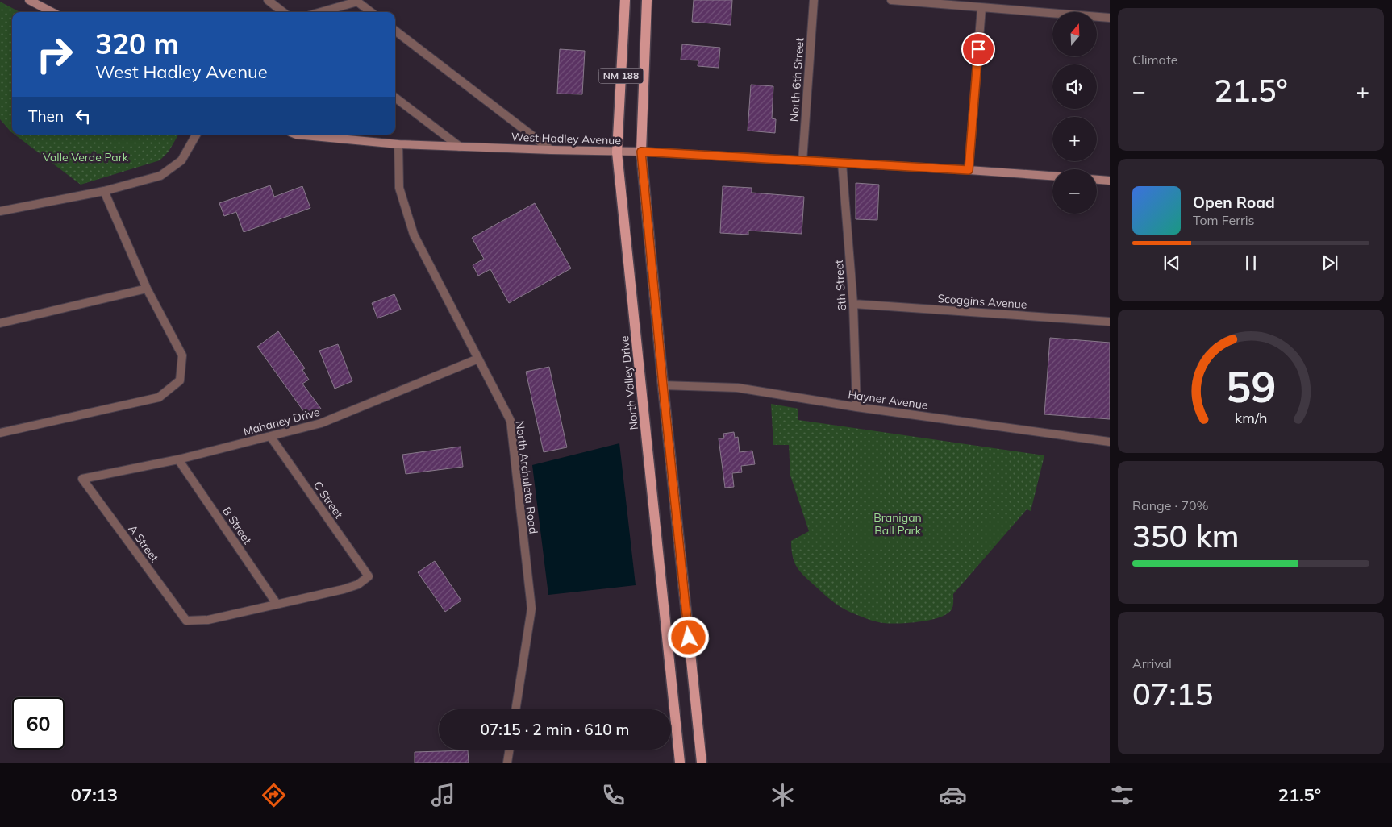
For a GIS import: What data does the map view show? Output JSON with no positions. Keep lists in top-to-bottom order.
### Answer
{
  "streets": {
    "main road": ["NM 188", "North Valley Drive"],
    "street": [
      "North 6th Street",
      "West Hadley Avenue",
      "6th Street",
      "Scoggins Avenue",
      "Hayner Avenue",
      "Mahaney Drive",
      "North Archuleta Road",
      "C Street",
      "B Street",
      "A Street"
    ]
  },
  "crossings": [
    ["NM 188", "West Hadley Avenue"],
    ["NM 188", "Hayner Avenue"],
    ["North 6th Street", "West Hadley Avenue"],
    ["West Hadley Avenue", "6th Street"],
    ["West Hadley Avenue", "North Valley Drive"],
    ["West Hadley Avenue", "North Archuleta Road"],
    ["6th Street", "Scoggins Avenue"],
    ["6th Street", "Hayner Avenue"],
    ["Mahaney Drive", "North Archuleta Road"],
    ["Mahaney Drive", "C Street"],
    ["Mahaney Drive", "B Street"],
    ["Mahaney Drive", "A Street"],
    ["C Street", "B Street"],
    ["C Street", "A Street"],
    ["B Street", "A Street"]
  ],
  "parks": ["Valle Verde Park", "Branigan Ball Park"],
  "north": "top",
  "page": {
    "tile": [
      "Climate",
      ["Range · 70%", "350 km"],
      ["Arrival", "07:15"]
    ],
    "map_buttons": ["+", "−"],
    "turn": ["320 m", "West Hadley Avenue"],
    "heat": ["−", "21.5°", "+"],
    "then": "Then",
    "song": ["Open Road", "Tom Ferris"],
    "limit": "60",
    "trip": "07:15 · 2 min · 610 m",
    "tabs": ["07:13", "21.5°"],
    "gauge": ["59", "km/h"]
  }
}
